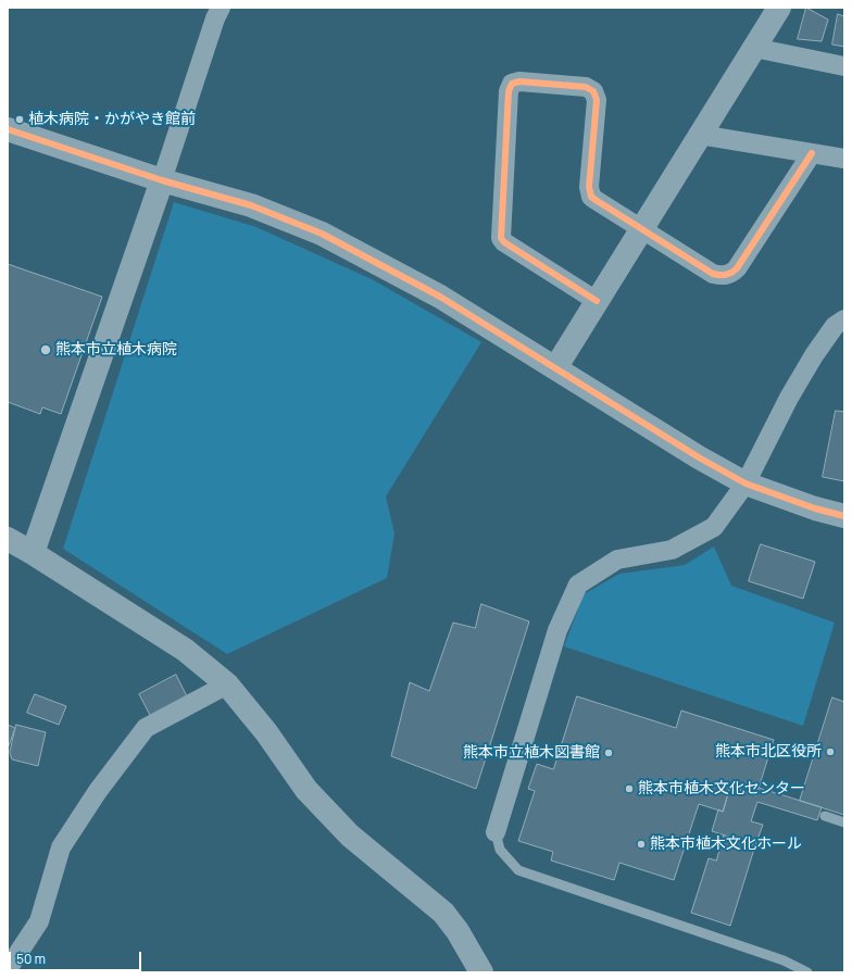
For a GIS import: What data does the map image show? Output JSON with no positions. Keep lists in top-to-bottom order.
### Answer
{
  "places": [
    "植木病院・かがやき館前",
    "熊本市立植木病院",
    "熊本市北区役所",
    "熊本市立植木図書館",
    "熊本市植木文化センター",
    "熊本市植木文化ホール"
  ],
  "scale_bar": "50 m"
}
